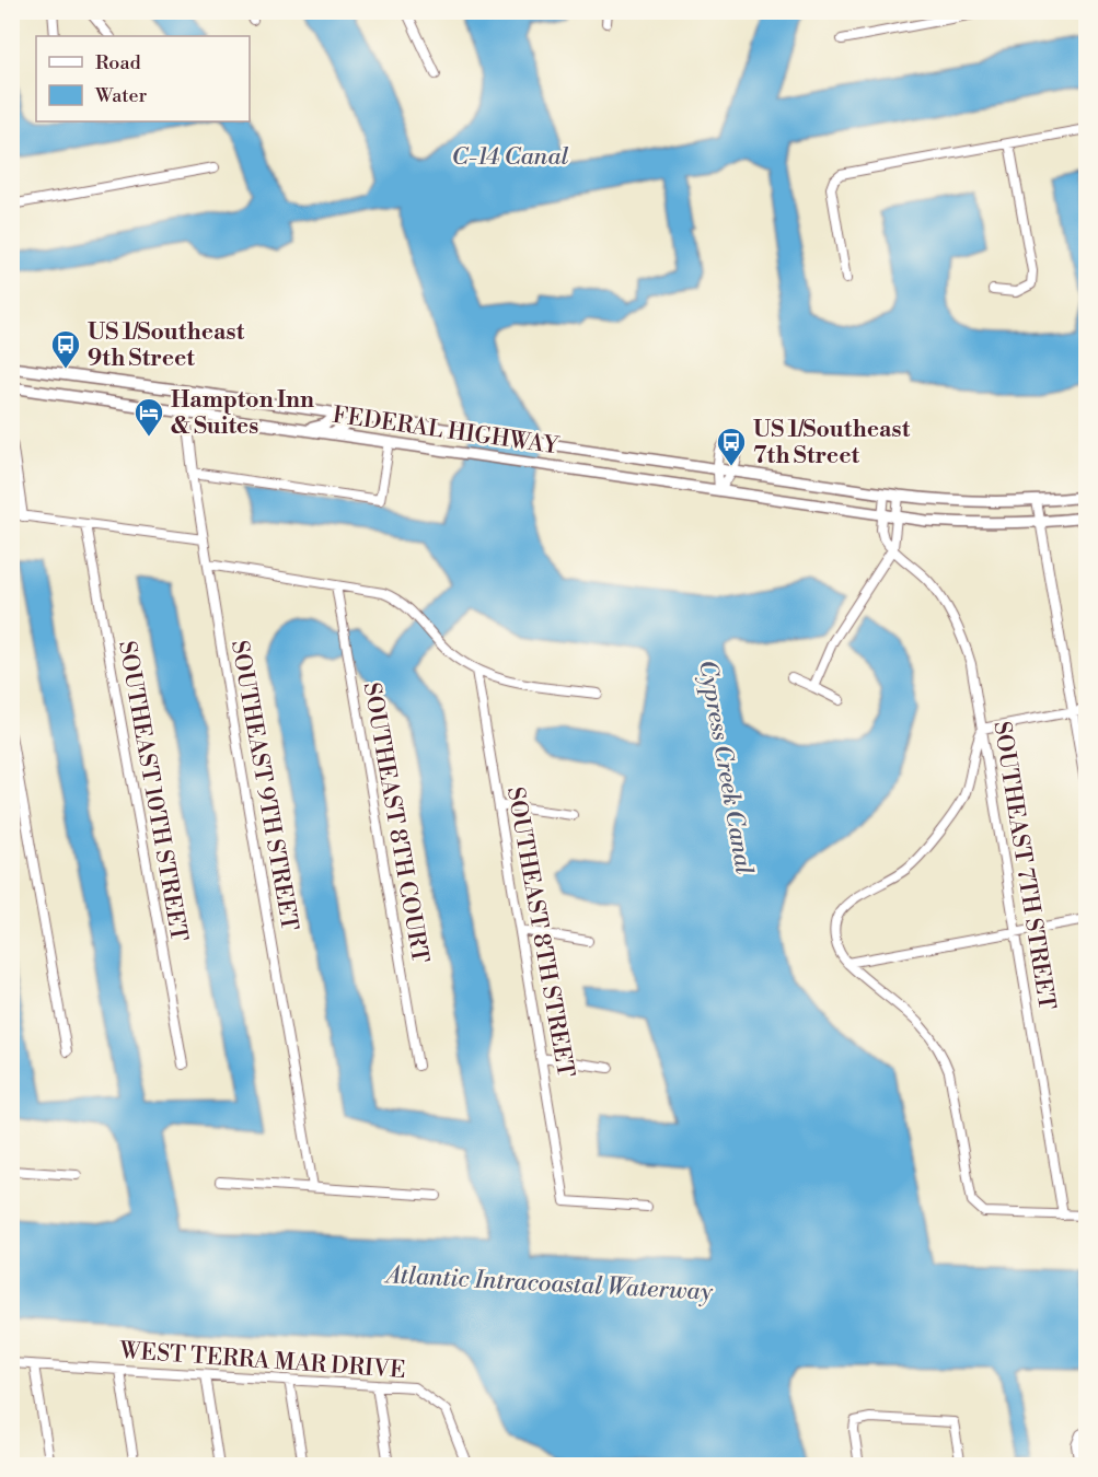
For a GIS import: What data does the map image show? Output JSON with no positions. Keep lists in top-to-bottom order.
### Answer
{
  "streets": {
    "main road": ["FEDERAL HIGHWAY"],
    "street": [
      "SOUTHEAST 9TH STREET",
      "SOUTHEAST 10TH STREET",
      "SOUTHEAST 8TH COURT",
      "SOUTHEAST 7TH STREET",
      "SOUTHEAST 8TH STREET",
      "WEST TERRA MAR DRIVE"
    ]
  },
  "crossings": [
    ["FEDERAL HIGHWAY", "SOUTHEAST 9TH STREET"],
    ["FEDERAL HIGHWAY", "SOUTHEAST 7TH STREET"]
  ],
  "water": ["C-14 Canal", "Cypress Creek Canal", "Atlantic Intracoastal Waterway"],
  "places": {
    "bus stop": ["US 1/Southeast 9th Street", "US 1/Southeast 7th Street"],
    "hotel": ["Hampton Inn & Suites"]
  },
  "legend": ["Road", "Water"]
}
